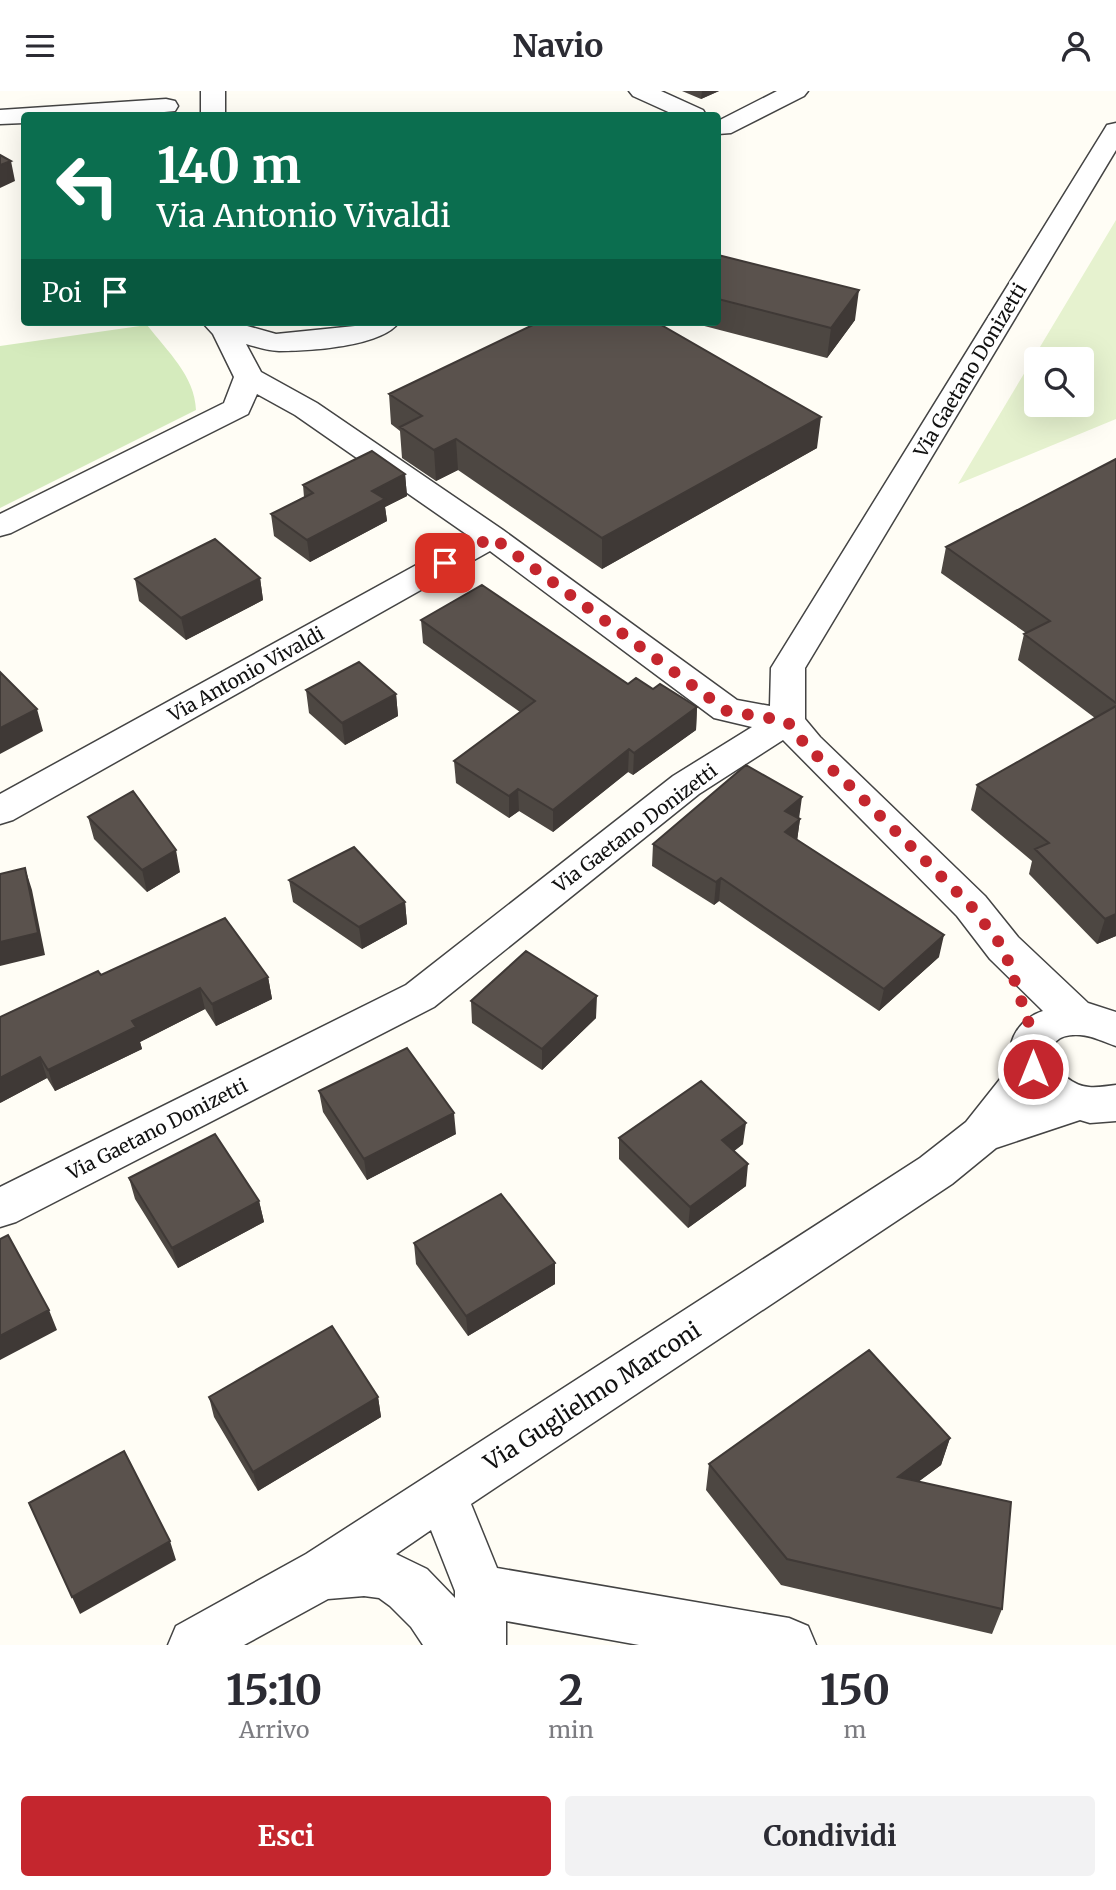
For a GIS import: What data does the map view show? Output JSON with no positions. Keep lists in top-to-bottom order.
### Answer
{
  "streets": {
    "street": ["Via Gaetano Donizetti", "Via Antonio Vivaldi", "Via Guglielmo Marconi"]
  },
  "page": {
    "header": "Navio",
    "turn": ["140 m", "Via Antonio Vivaldi"],
    "then": "Poi",
    "eta": [
      "15:10",
      "Arrivo",
      "2",
      "min",
      "150",
      "m"
    ],
    "buttons": ["Esci", "Condividi"]
  }
}
